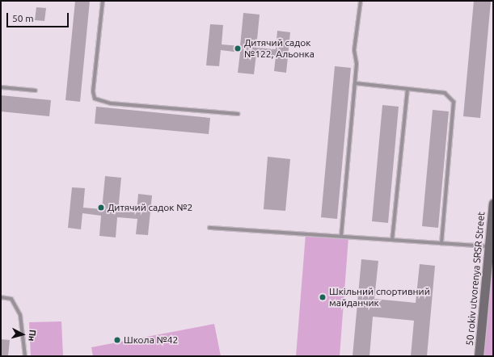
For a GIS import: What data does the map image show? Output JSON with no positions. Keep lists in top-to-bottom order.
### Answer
{
  "streets": {
    "main road": ["50 rokiv utvorenya SRSR Street"]
  },
  "places": [
    "Дитячий садок №122, Альонка",
    "Дитячий садок №2",
    "Шкільний спортивний майданчик",
    "Школа №42"
  ],
  "scale_bar": "50 m",
  "north": "right"
}
